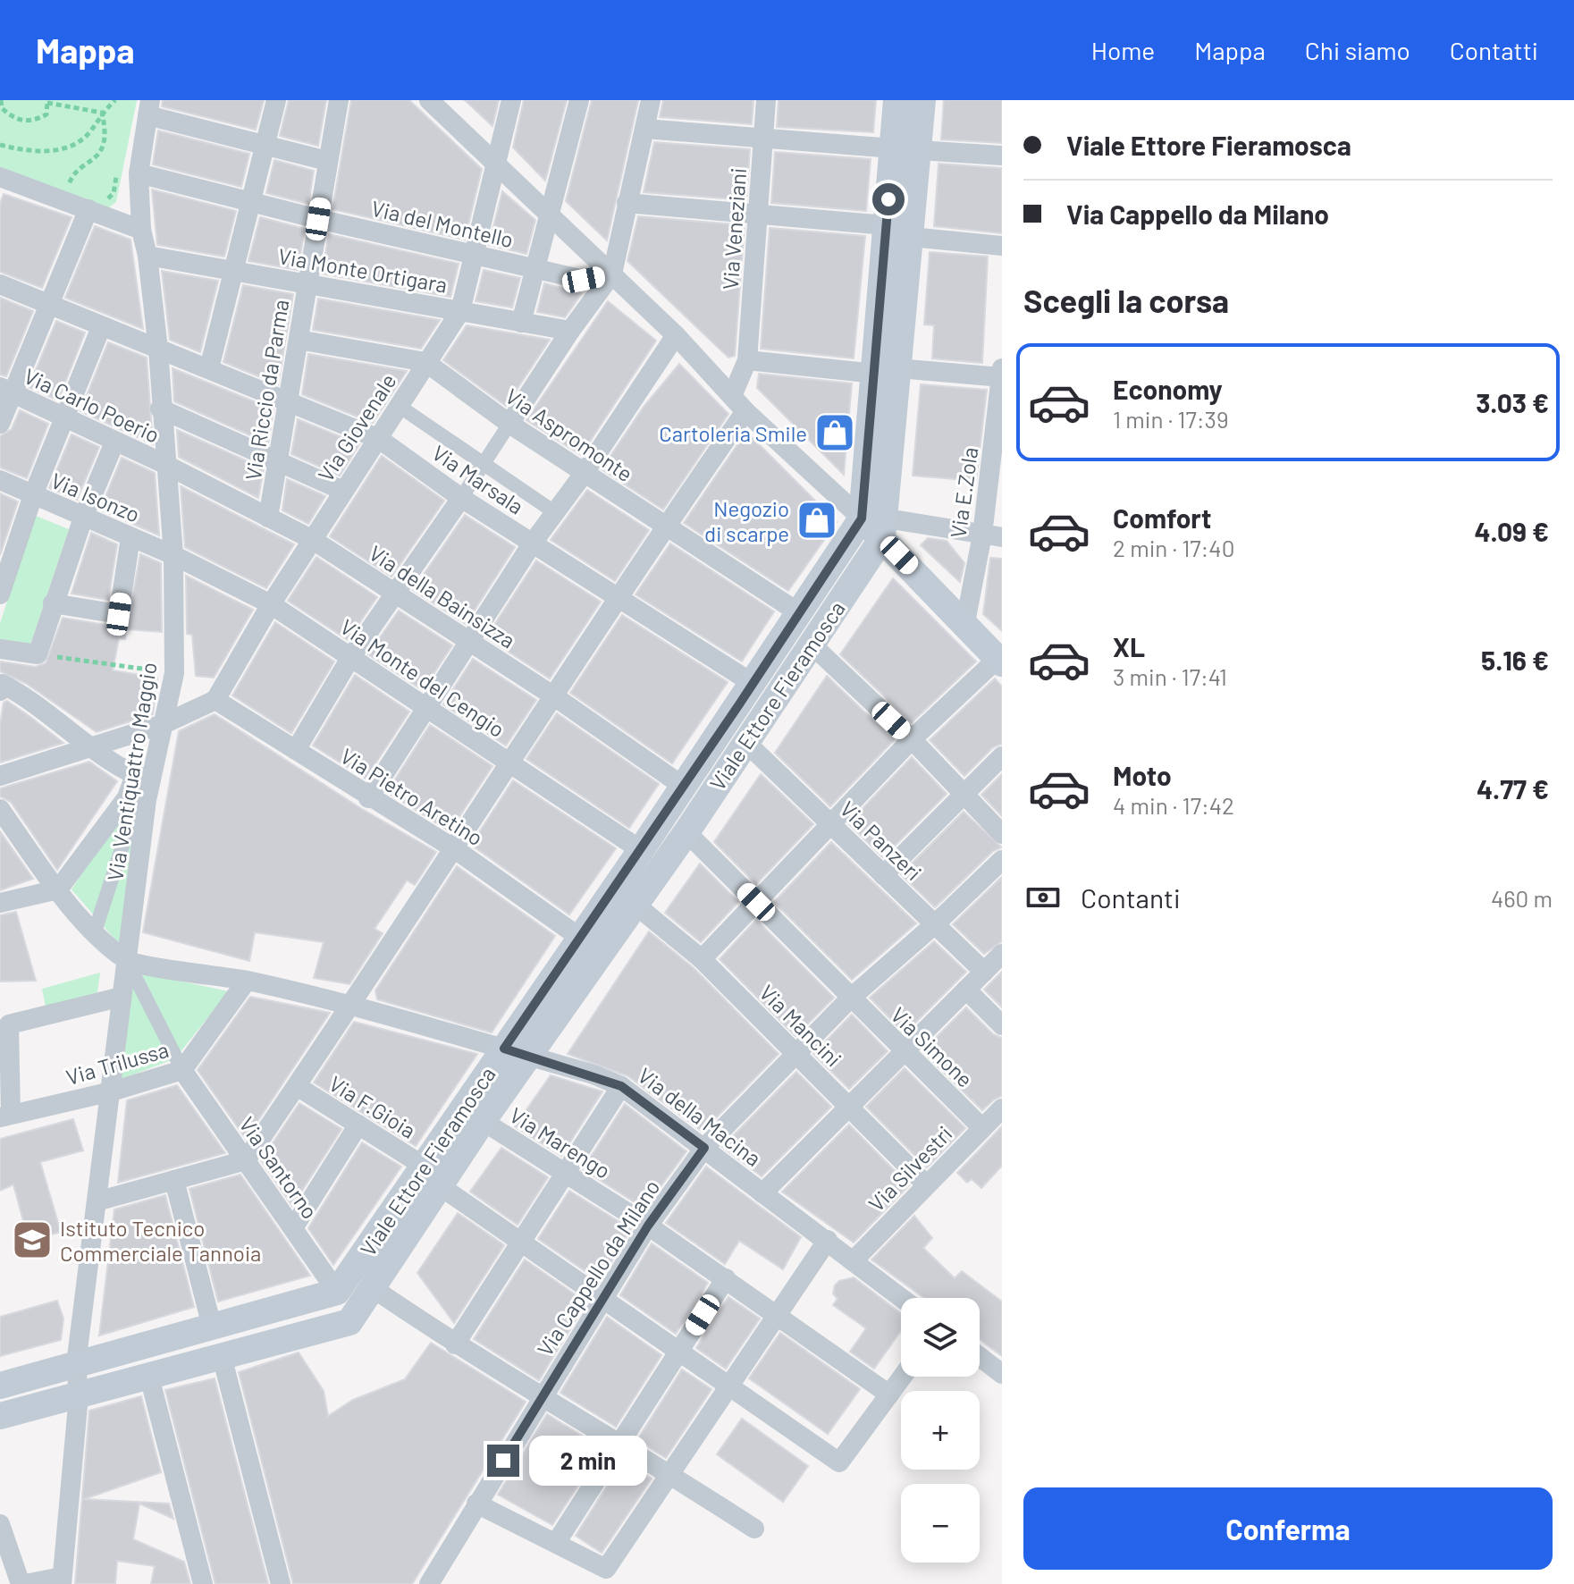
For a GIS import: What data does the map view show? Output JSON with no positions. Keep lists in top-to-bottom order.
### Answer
{
  "streets": {
    "main road": ["Viale Ettore Fieramosca"],
    "street": [
      "Via del Montello",
      "Via Veneziani",
      "Via Monte Ortigara",
      "Via Riccio da Parma",
      "Via Carlo Poerio",
      "Via Giovenale",
      "Via Aspromonte",
      "Via Marsala",
      "Via E.Zola",
      "Via Isonzo",
      "Via della Bainsizza",
      "Via Monte del Cengio",
      "Via Ventiquattro Maggio",
      "Via Pietro Aretino",
      "Via Panzeri",
      "Via Mancini",
      "Via Simone",
      "Via Trilussa",
      "Via F.Gioia",
      "Via della Macina",
      "Via Marengo",
      "Via Santorno",
      "Via Silvestri",
      "Via Cappello da Milano"
    ]
  },
  "crossings": [
    ["Via del Montello", "Via Riccio da Parma"],
    ["Via del Montello", "Via Giovenale"],
    ["Via del Montello", "Via Ventiquattro Maggio"],
    ["Via Monte Ortigara", "Via Riccio da Parma"],
    ["Via Monte Ortigara", "Via Giovenale"],
    ["Via Monte Ortigara", "Via Ventiquattro Maggio"],
    ["Via Riccio da Parma", "Via Aspromonte"],
    ["Via Riccio da Parma", "Via Marsala"],
    ["Via Riccio da Parma", "Via della Bainsizza"],
    ["Via Carlo Poerio", "Via della Bainsizza"],
    ["Via Carlo Poerio", "Via Ventiquattro Maggio"],
    ["Via Giovenale", "Via Aspromonte"],
    ["Via Giovenale", "Via Marsala"],
    ["Via Giovenale", "Via della Bainsizza"],
    ["Via Giovenale", "Via Monte del Cengio"],
    ["Via Giovenale", "Via Pietro Aretino"],
    ["Via Aspromonte", "Viale Ettore Fieramosca"],
    ["Via Marsala", "Viale Ettore Fieramosca"],
    ["Via Marsala", "Via Ventiquattro Maggio"],
    ["Via Isonzo", "Via Monte del Cengio"],
    ["Via Isonzo", "Via Ventiquattro Maggio"],
    ["Via della Bainsizza", "Viale Ettore Fieramosca"],
    ["Via della Bainsizza", "Via Ventiquattro Maggio"],
    ["Via Monte del Cengio", "Viale Ettore Fieramosca"],
    ["Via Monte del Cengio", "Via Ventiquattro Maggio"],
    ["Viale Ettore Fieramosca", "Via Pietro Aretino"],
    ["Viale Ettore Fieramosca", "Via Panzeri"],
    ["Viale Ettore Fieramosca", "Via Mancini"],
    ["Viale Ettore Fieramosca", "Via Simone"],
    ["Viale Ettore Fieramosca", "Via F.Gioia"],
    ["Viale Ettore Fieramosca", "Via della Macina"],
    ["Viale Ettore Fieramosca", "Via Marengo"],
    ["Viale Ettore Fieramosca", "Via Santorno"],
    ["Via Ventiquattro Maggio", "Via Trilussa"],
    ["Via Ventiquattro Maggio", "Via della Macina"],
    ["Via Panzeri", "Via Cappello da Milano"],
    ["Via Mancini", "Via Silvestri"],
    ["Via Mancini", "Via Cappello da Milano"],
    ["Via Simone", "Via Silvestri"],
    ["Via Simone", "Via Cappello da Milano"],
    ["Via Trilussa", "Via della Macina"],
    ["Via Trilussa", "Via Santorno"],
    ["Via F.Gioia", "Via Marengo"],
    ["Via F.Gioia", "Via Cappello da Milano"],
    ["Via della Macina", "Via Silvestri"],
    ["Via della Macina", "Via Cappello da Milano"],
    ["Via Marengo", "Via Cappello da Milano"]
  ],
  "places": {
    "shop": ["Cartoleria Smile", "Negozio di scarpe"],
    "school or university": ["Istituto Tecnico Commerciale Tannoia"]
  },
  "page": {
    "header": "Mappa",
    "nav": [
      "Home",
      "Mappa",
      "Chi siamo",
      "Contatti"
    ],
    "banner": ["Viale Ettore Fieramosca", "Via Cappello da Milano"],
    "heading": "Scegli la corsa",
    "list": [
      {
        "name": "Economy",
        "note": "1 min · 17:39",
        "value": "3.03 €"
      },
      {
        "name": "Comfort",
        "note": "2 min · 17:40",
        "value": "4.09 €"
      },
      {
        "name": "XL",
        "note": "3 min · 17:41",
        "value": "5.16 €"
      },
      {
        "name": "Moto",
        "note": "4 min · 17:42",
        "value": "4.77 €"
      }
    ],
    "pay": ["Contanti", "460 m"],
    "map_buttons": ["+", "−"],
    "bubble": "2 min",
    "buttons": "Conferma"
  }
}
